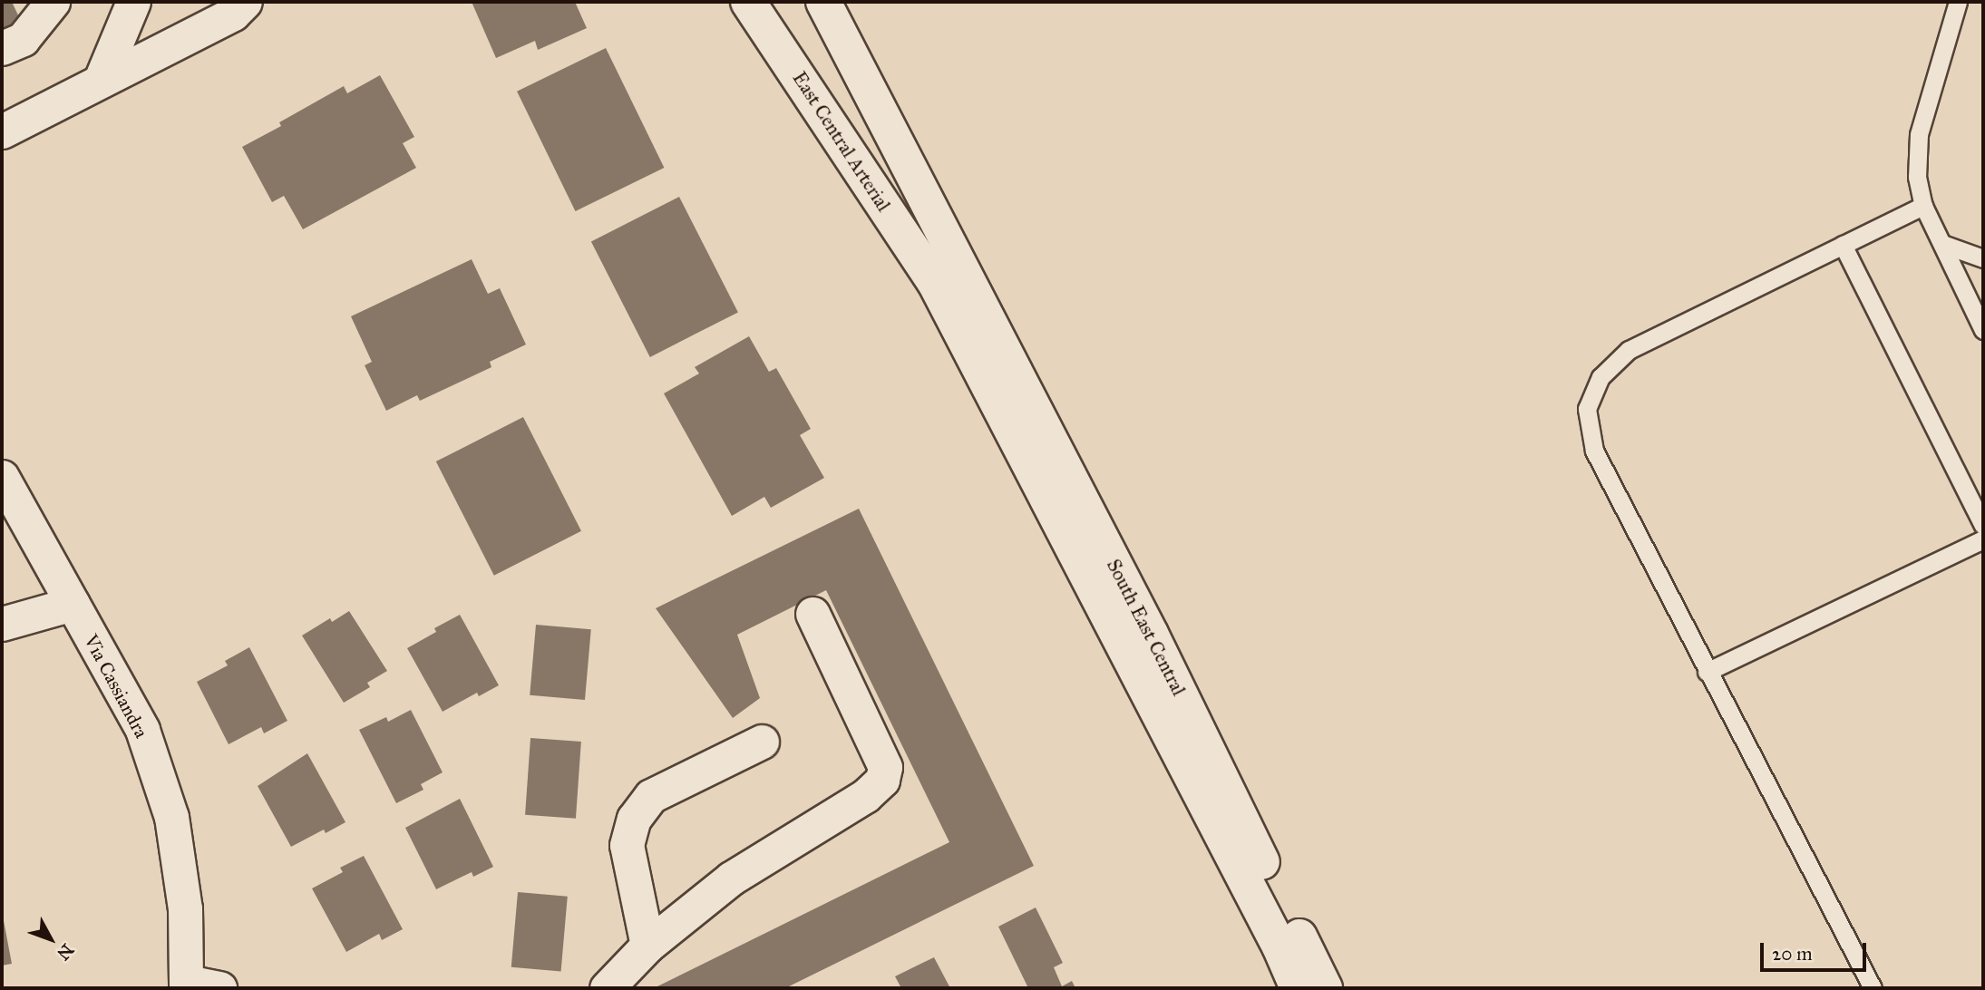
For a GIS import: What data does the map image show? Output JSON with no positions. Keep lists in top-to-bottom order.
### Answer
{
  "streets": {
    "street": ["East Central Arterial", "South East Central", "Via Cassiandra"]
  },
  "crossings": [
    ["East Central Arterial", "South East Central"]
  ],
  "scale_bar": "20 m",
  "north": "bottom right"
}
